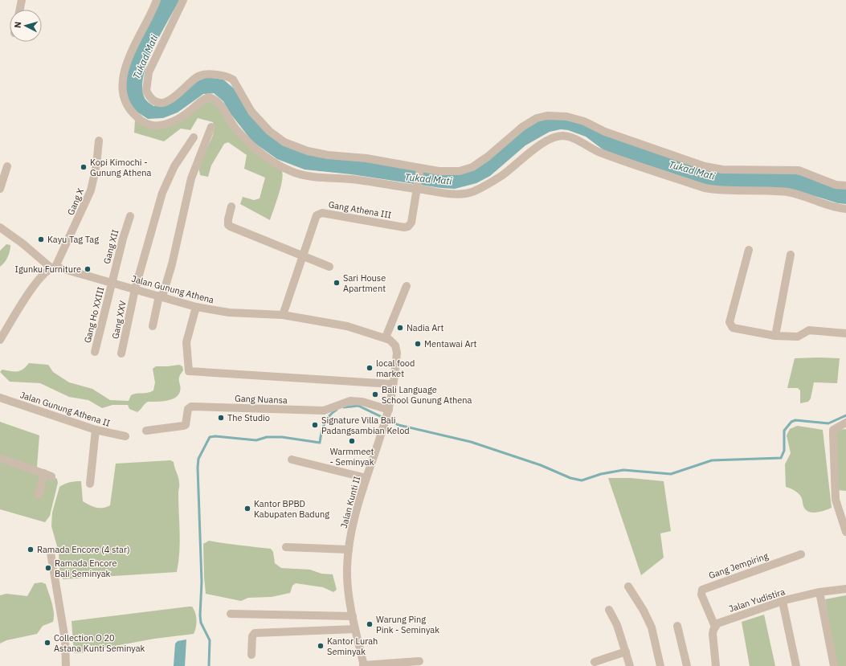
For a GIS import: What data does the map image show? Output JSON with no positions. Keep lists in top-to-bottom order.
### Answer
{
  "streets": {
    "street": [
      "Gang X",
      "Gang Athena III",
      "Gang XII",
      "Jalan Gunung Athena",
      "Gang Ho XXIII",
      "Gang XXV",
      "Gang Nuansa",
      "Jalan Gunung Athena II",
      "Jalan Kunti II",
      "Gang Jempiring",
      "Jalan Yudistira"
    ]
  },
  "crossings": [
    ["Gang X", "Jalan Gunung Athena"],
    ["Gang Athena III", "Jalan Gunung Athena"],
    ["Gang XII", "Jalan Gunung Athena"],
    ["Gang XII", "Gang Ho XXIII"],
    ["Jalan Gunung Athena", "Gang Ho XXIII"],
    ["Jalan Gunung Athena", "Gang XXV"],
    ["Jalan Gunung Athena", "Jalan Kunti II"],
    ["Gang Nuansa", "Jalan Kunti II"],
    ["Gang Jempiring", "Jalan Yudistira"]
  ],
  "water": ["Tukad Mati"],
  "places": [
    "Kopi Kimochi - Gunung Athena",
    "Kayu Tag Tag",
    "Igunku Furniture",
    "Sari House Apartment",
    "Nadia Art",
    "Mentawai Art",
    "local food market",
    "Bali Language School Gunung Athena",
    "The Studio",
    "Signature Villa Bali Padangsambian Kelod",
    "Warmmeet - Seminyak",
    "Kantor BPBD Kabupaten Badung",
    "Ramada Encore (4 star)",
    "Ramada Encore Bali Seminyak",
    "Warung Ping Pink - Seminyak",
    "Collection O 20 Astana Kunti Seminyak",
    "Kantor Lurah Seminyak"
  ],
  "north": "left"
}
